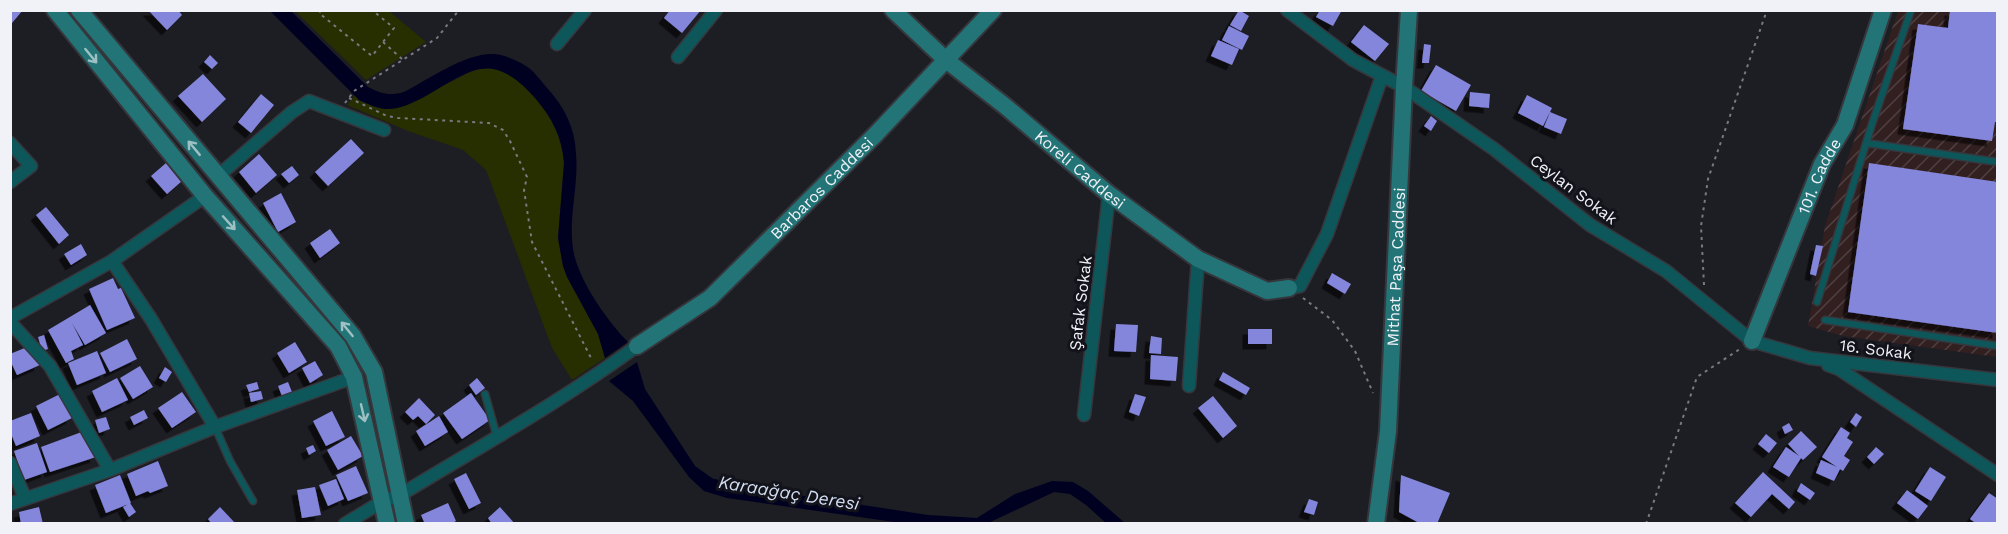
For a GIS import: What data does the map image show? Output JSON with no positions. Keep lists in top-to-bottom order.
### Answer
{
  "streets": {
    "street": [
      "Koreli Caddesi",
      "101. Cadde",
      "Barbaros Caddesi",
      "Ceylan Sokak",
      "Mithat Paşa Caddesi",
      "Şafak Sokak",
      "16. Sokak"
    ]
  },
  "crossings": [
    ["Koreli Caddesi", "Barbaros Caddesi"],
    ["Koreli Caddesi", "Şafak Sokak"],
    ["101. Cadde", "Ceylan Sokak"],
    ["101. Cadde", "16. Sokak"],
    ["Ceylan Sokak", "Mithat Paşa Caddesi"],
    ["Ceylan Sokak", "16. Sokak"]
  ],
  "water": ["Karaağaç Deresi"]
}
